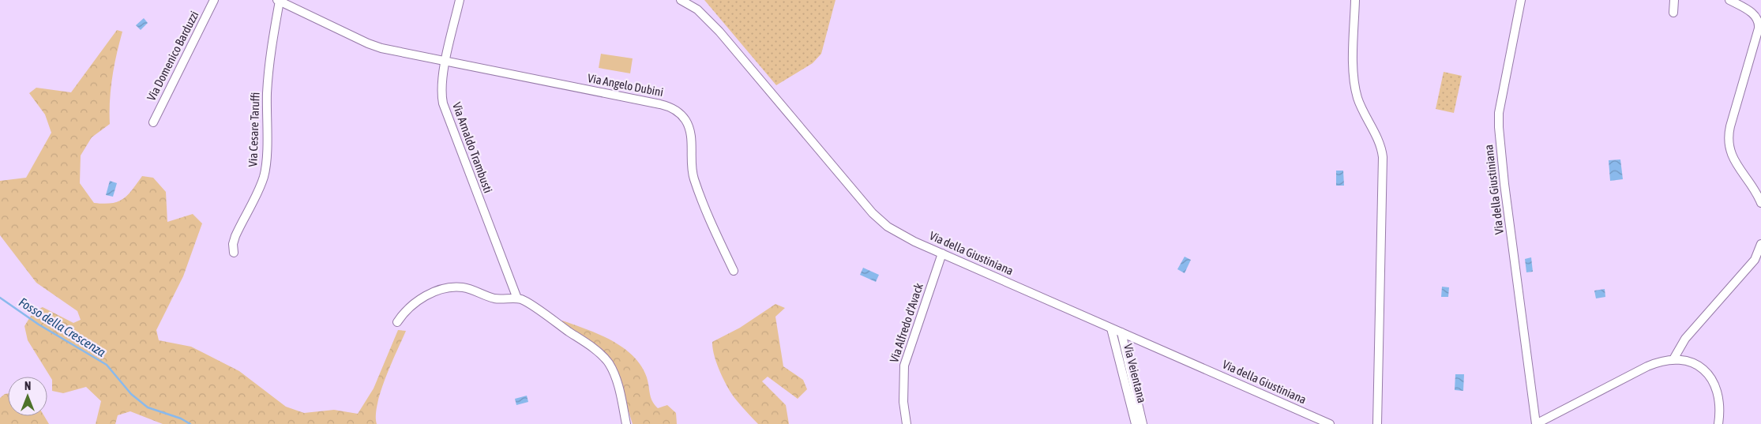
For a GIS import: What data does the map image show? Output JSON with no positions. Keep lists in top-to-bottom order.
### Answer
{
  "streets": {
    "street": [
      "Via Domenico Barduzzi",
      "Via Angelo Dubini",
      "Via Cesare Taruffi",
      "Via Arnaldo Trambusti",
      "Via della Giustiniana",
      "Via Alfredo d'Avack",
      "Via Veientana"
    ]
  },
  "crossings": [
    ["Via Angelo Dubini", "Via Cesare Taruffi"],
    ["Via Angelo Dubini", "Via Arnaldo Trambusti"],
    ["Via della Giustiniana", "Via Alfredo d'Avack"],
    ["Via della Giustiniana", "Via Veientana"]
  ],
  "water": ["Fosso della Crescenza"],
  "north": "top"
}
